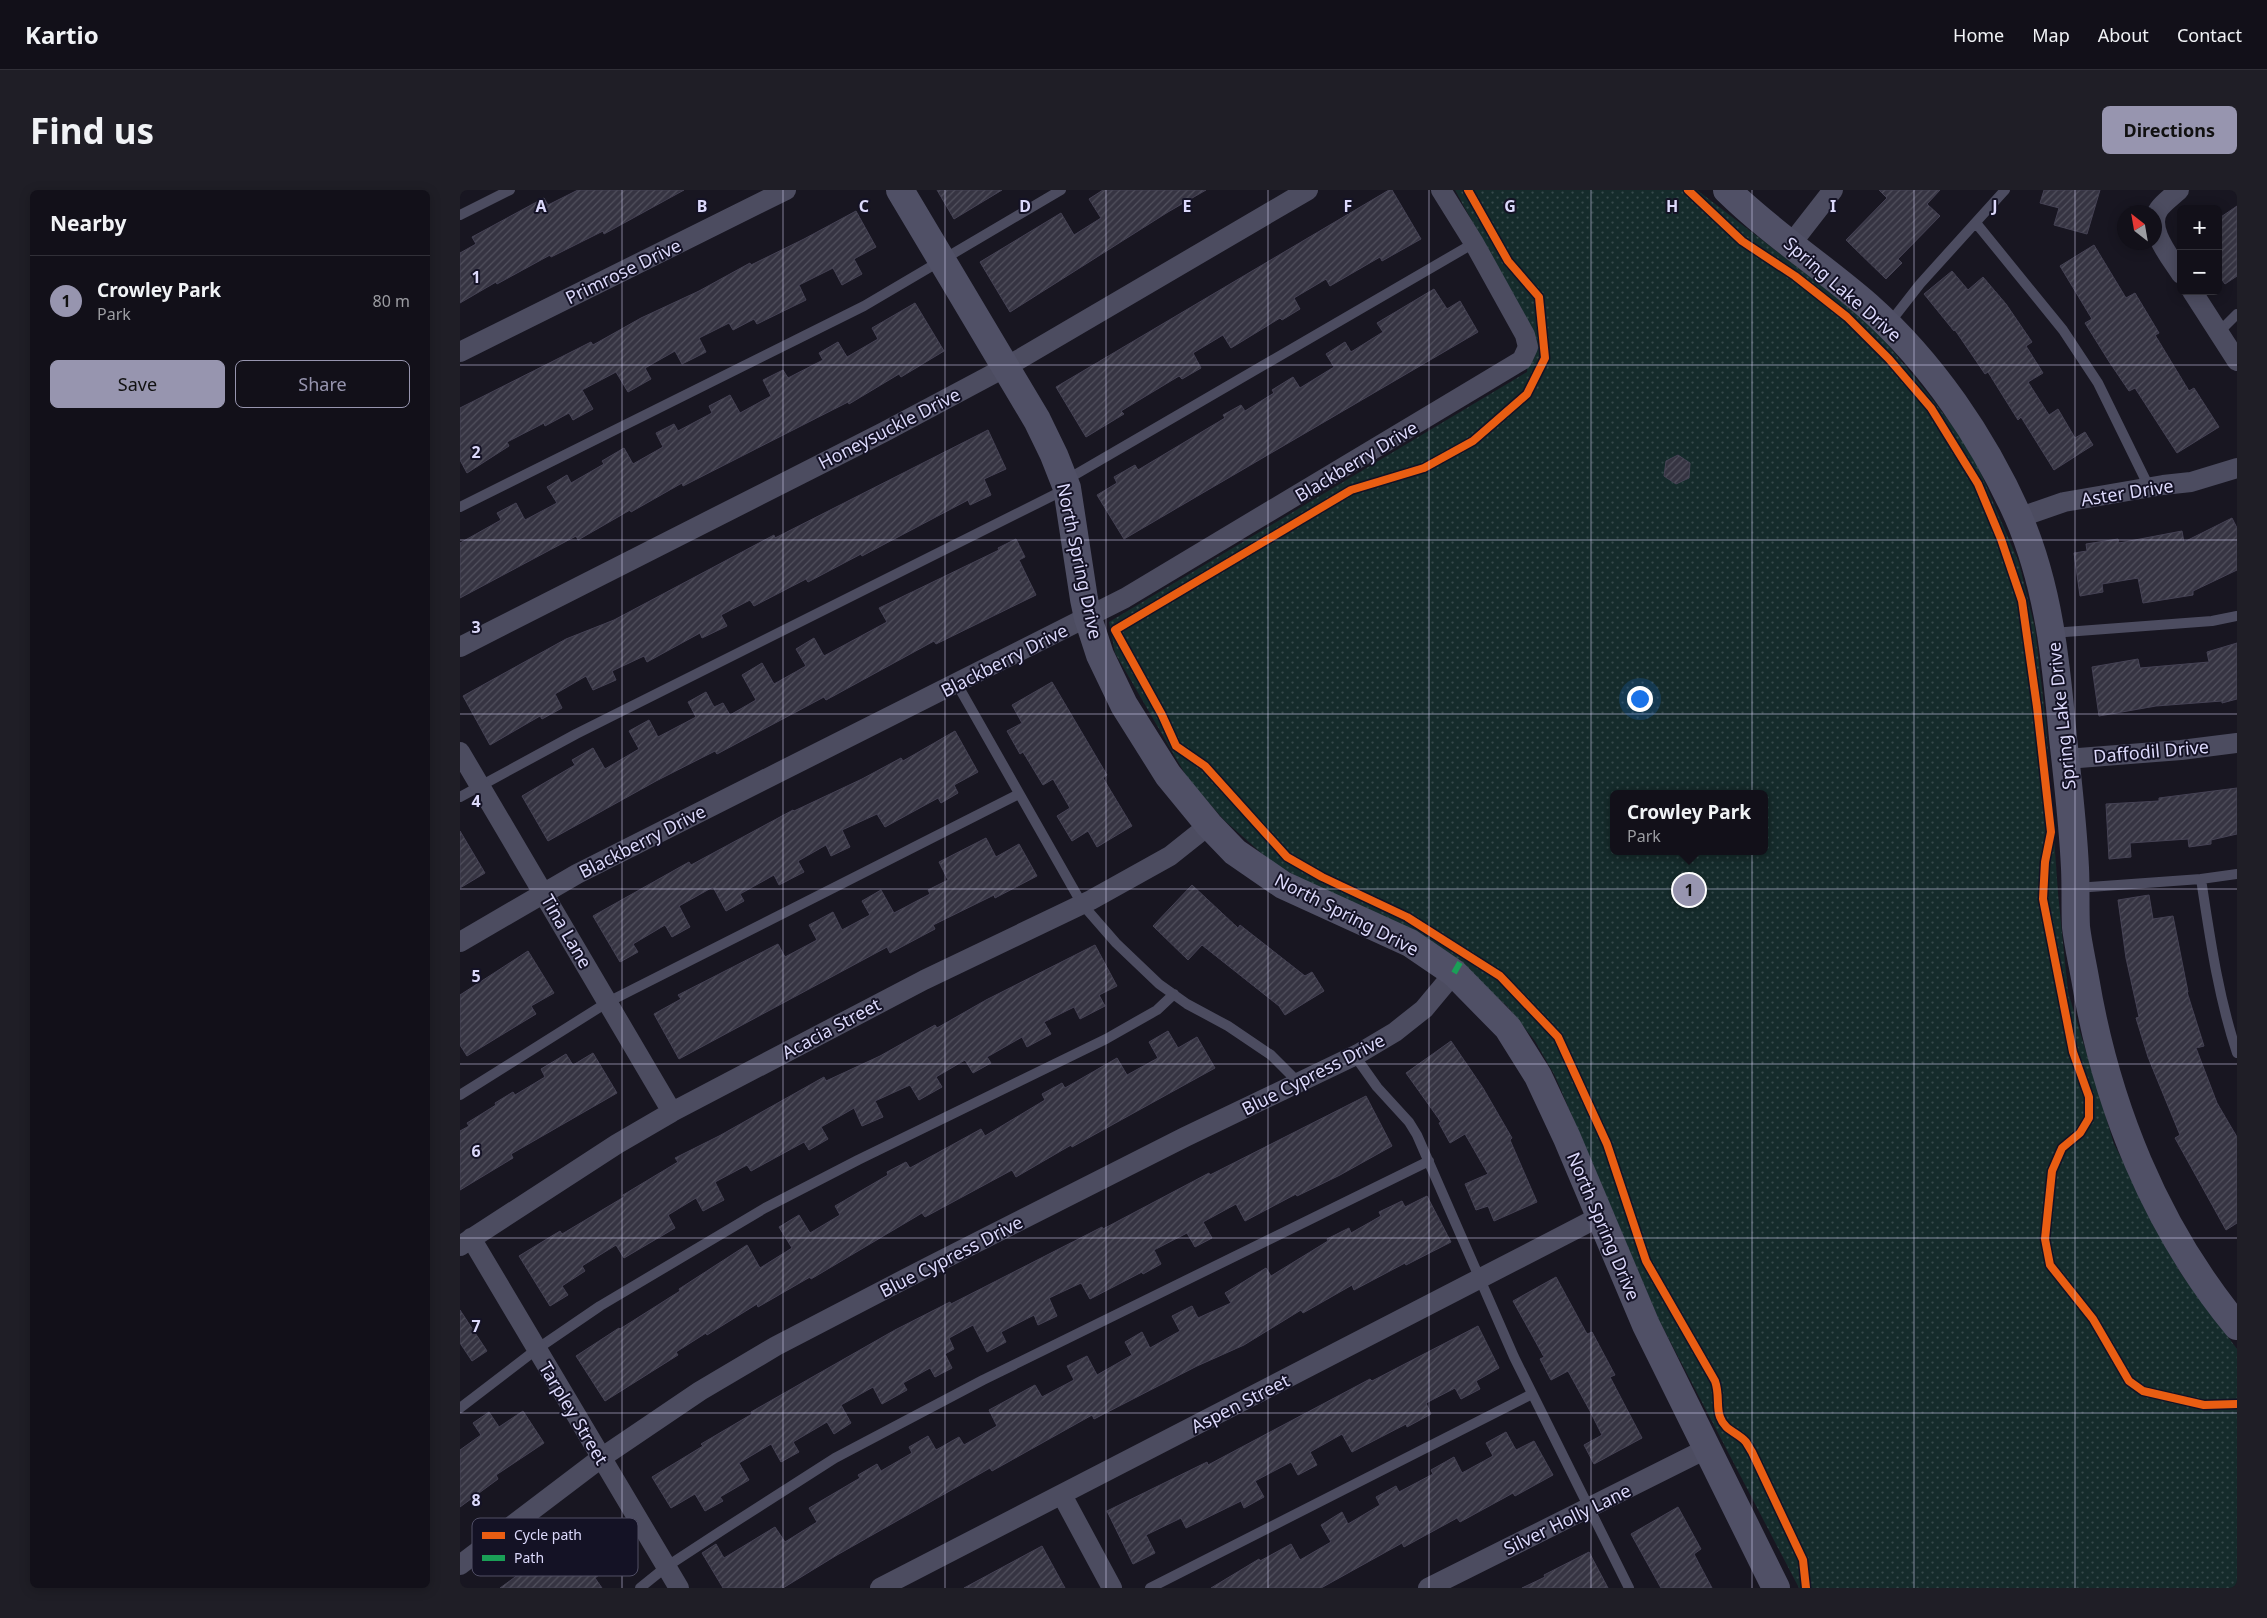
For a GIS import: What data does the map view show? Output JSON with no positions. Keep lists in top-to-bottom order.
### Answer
{
  "streets": {
    "street": [
      "Primrose Drive",
      "Spring Lake Drive",
      "Honeysuckle Drive",
      "Blackberry Drive",
      "Aster Drive",
      "North Spring Drive",
      "Daffodil Drive",
      "Tina Lane",
      "Acacia Street",
      "Blue Cypress Drive",
      "Aspen Street",
      "Tarpley Street",
      "Silver Holly Lane"
    ]
  },
  "crossings": [
    ["Spring Lake Drive", "Aster Drive"],
    ["Spring Lake Drive", "Daffodil Drive"],
    ["Honeysuckle Drive", "North Spring Drive"],
    ["Blackberry Drive", "North Spring Drive"],
    ["Blackberry Drive", "Tina Lane"],
    ["North Spring Drive", "Acacia Street"],
    ["North Spring Drive", "Blue Cypress Drive"],
    ["North Spring Drive", "Aspen Street"],
    ["North Spring Drive", "Silver Holly Lane"],
    ["Tina Lane", "Acacia Street"],
    ["Acacia Street", "Tarpley Street"],
    ["Blue Cypress Drive", "Tarpley Street"]
  ],
  "legend": ["Cycle path", "Path"],
  "north": "top left",
  "page": {
    "header": "Kartio",
    "nav": [
      "Home",
      "Map",
      "About",
      "Contact"
    ],
    "buttons": [
      "Directions",
      ["Save", "Share"]
    ],
    "title": "Find us",
    "heading": "Nearby",
    "map_buttons": ["+", "−"],
    "list": [
      {
        "mark": "1",
        "name": "Crowley Park",
        "note": "Park",
        "value": "80 m"
      }
    ],
    "popup": ["Crowley Park", "Park"],
    "pins": "1"
  },
  "grid": {
    "columns": [
      "A",
      "B",
      "C",
      "D",
      "E",
      "F",
      "G",
      "H",
      "I",
      "J"
    ],
    "rows": [
      "1",
      "2",
      "3",
      "4",
      "5",
      "6",
      "7",
      "8"
    ]
  }
}
